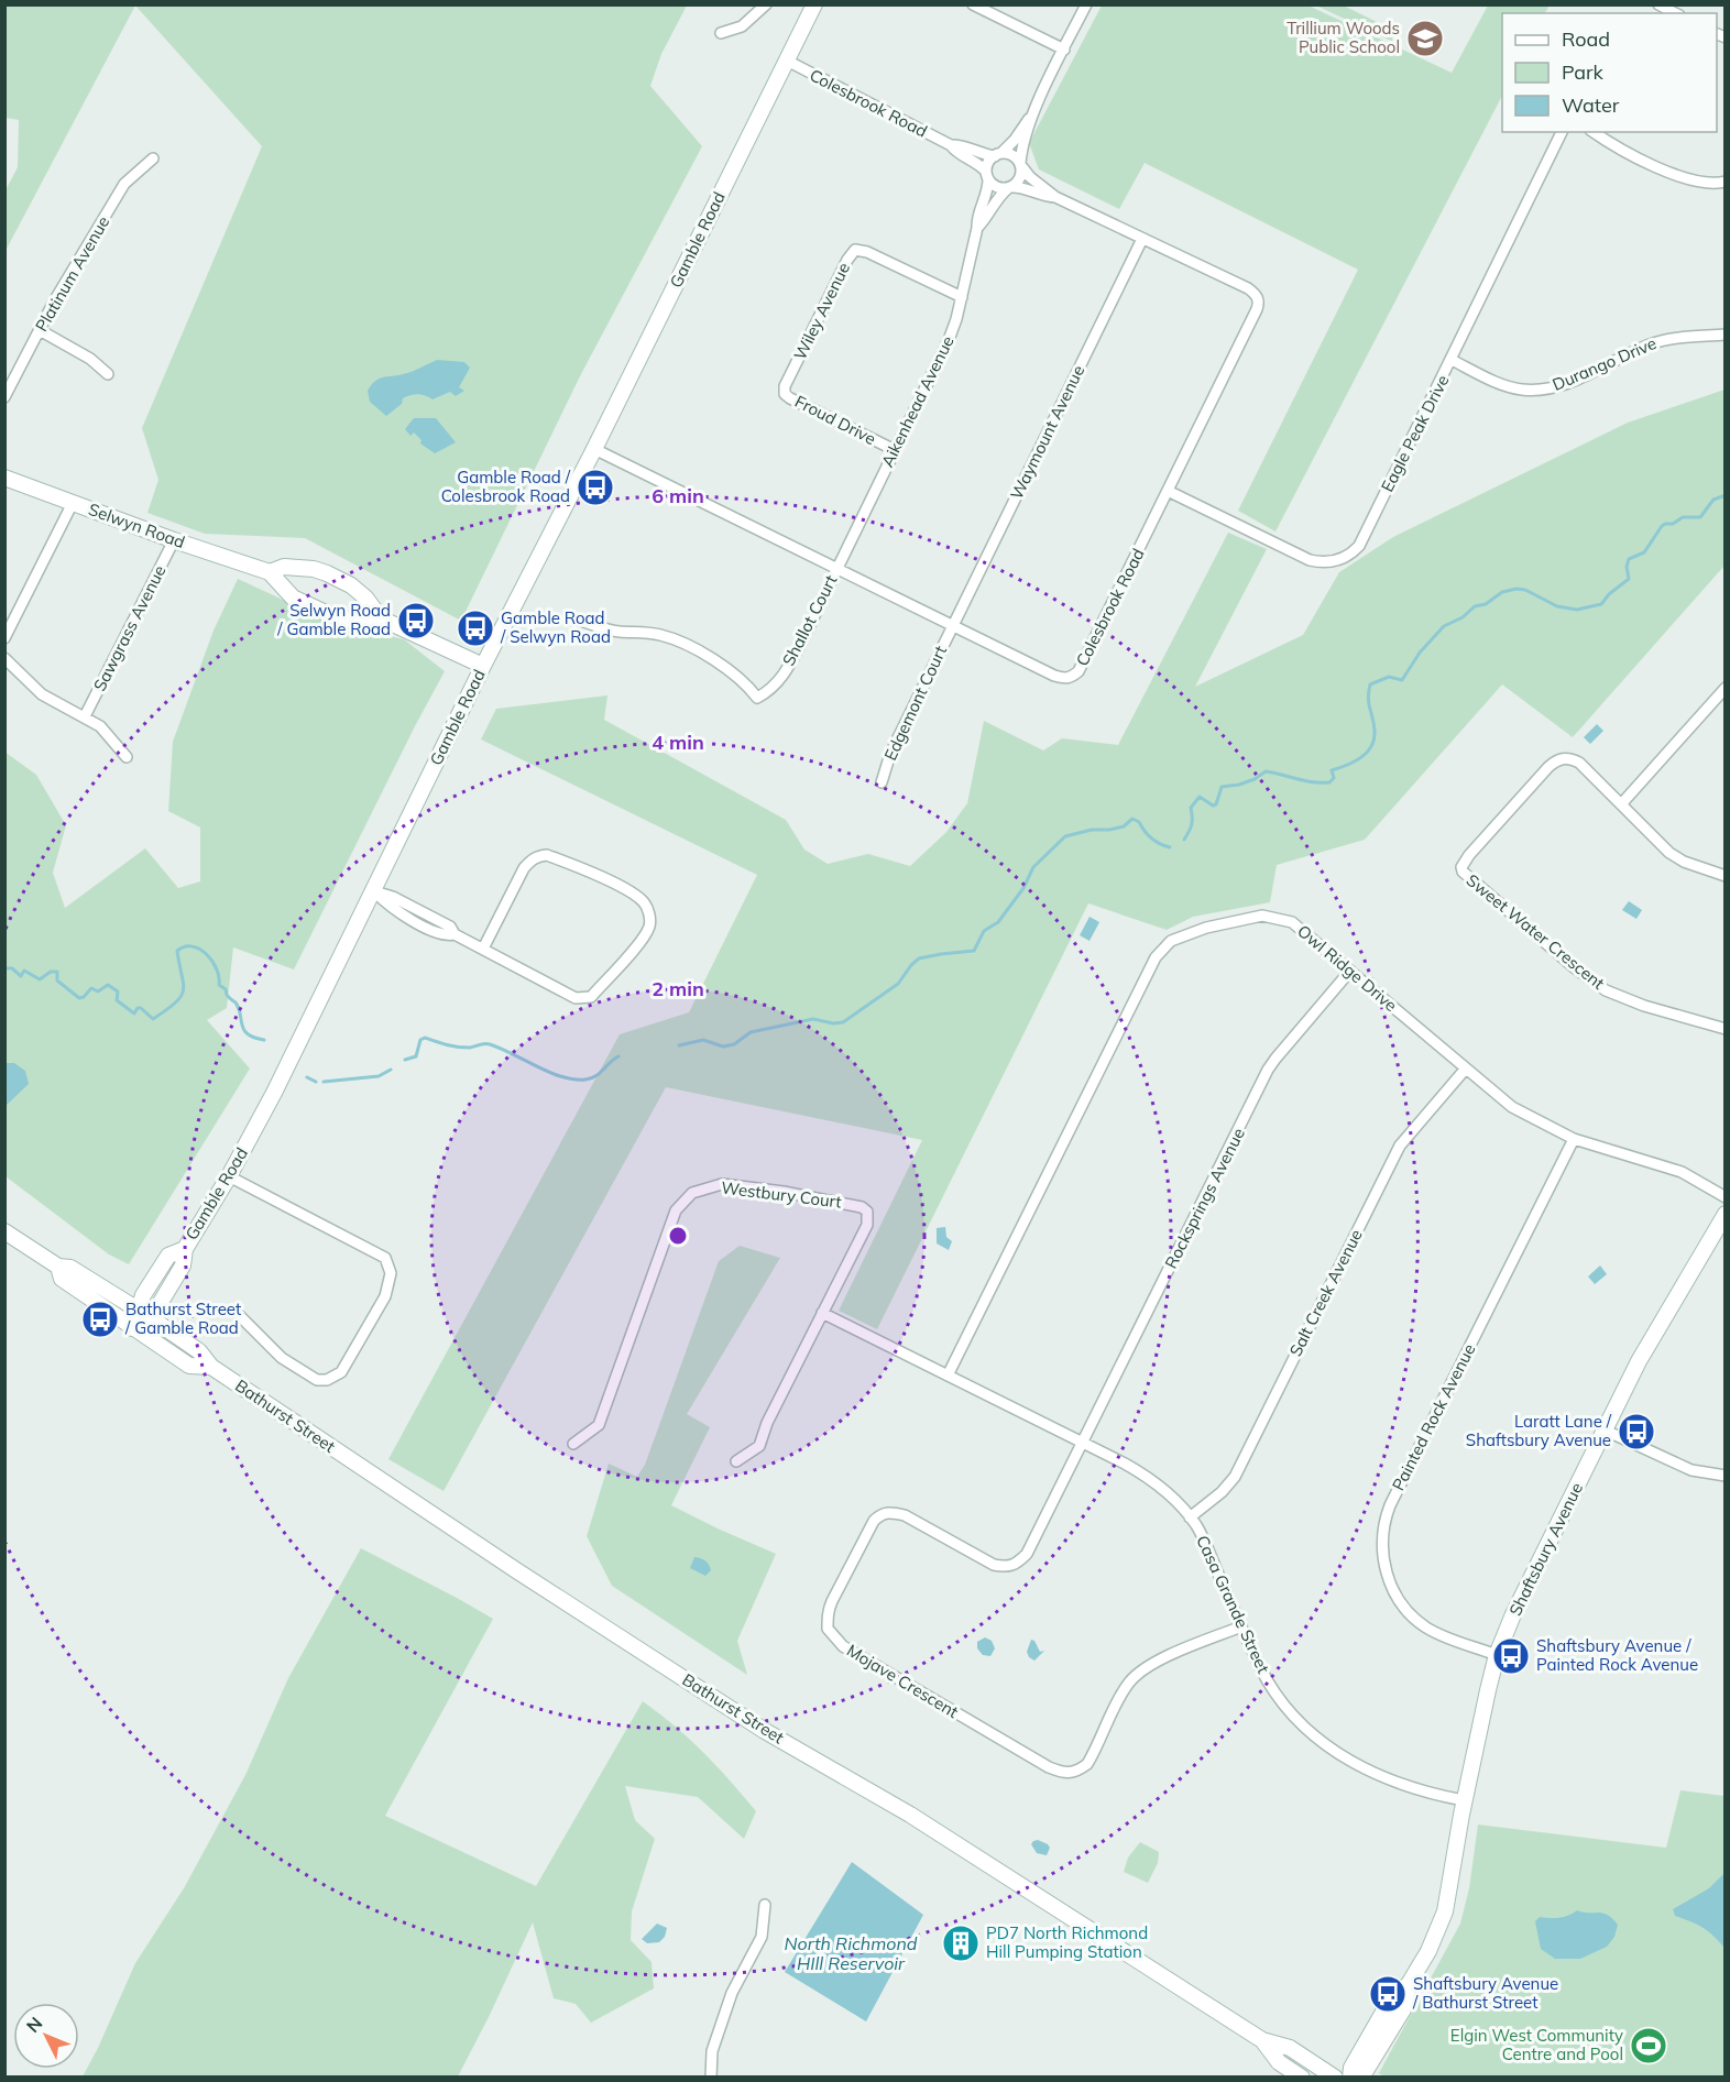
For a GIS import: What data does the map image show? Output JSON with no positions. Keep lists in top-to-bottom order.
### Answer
{
  "streets": {
    "main road": [
      "Gamble Road",
      "Selwyn Road",
      "Bathurst Street",
      "Shaftsbury Avenue"
    ],
    "street": [
      "Colesbrook Road",
      "Platinum Avenue",
      "Wiley Avenue",
      "Durango Drive",
      "Aikenhead Avenue",
      "Froud Drive",
      "Waymount Avenue",
      "Eagle Peak Drive",
      "Shallot Court",
      "Sawgrass Avenue",
      "Edgemont Court",
      "Sweet Water Crescent",
      "Owl Ridge Drive",
      "Westbury Court",
      "Rocksprings Avenue",
      "Salt Creek Avenue",
      "Painted Rock Avenue",
      "Casa Grande Street",
      "Mojave Crescent"
    ]
  },
  "crossings": [
    ["Colesbrook Road", "Gamble Road"],
    ["Colesbrook Road", "Aikenhead Avenue"],
    ["Colesbrook Road", "Waymount Avenue"],
    ["Colesbrook Road", "Eagle Peak Drive"],
    ["Colesbrook Road", "Shallot Court"],
    ["Colesbrook Road", "Edgemont Court"],
    ["Gamble Road", "Selwyn Road"],
    ["Gamble Road", "Bathurst Street"],
    ["Wiley Avenue", "Aikenhead Avenue"],
    ["Wiley Avenue", "Froud Drive"],
    ["Durango Drive", "Eagle Peak Drive"],
    ["Aikenhead Avenue", "Froud Drive"],
    ["Aikenhead Avenue", "Shallot Court"],
    ["Waymount Avenue", "Edgemont Court"],
    ["Selwyn Road", "Sawgrass Avenue"],
    ["Owl Ridge Drive", "Rocksprings Avenue"],
    ["Owl Ridge Drive", "Salt Creek Avenue"],
    ["Owl Ridge Drive", "Painted Rock Avenue"],
    ["Owl Ridge Drive", "Casa Grande Street"],
    ["Westbury Court", "Casa Grande Street"],
    ["Rocksprings Avenue", "Casa Grande Street"],
    ["Rocksprings Avenue", "Mojave Crescent"],
    ["Salt Creek Avenue", "Casa Grande Street"],
    ["Painted Rock Avenue", "Shaftsbury Avenue"],
    ["Shaftsbury Avenue", "Casa Grande Street"],
    ["Casa Grande Street", "Mojave Crescent"]
  ],
  "water": ["North Richmond HIll Reservoir"],
  "places": {
    "school or university": ["Trillium Woods Public School"],
    "bus stop": [
      "Gamble Road / Colesbrook Road",
      "Selwyn Road / Gamble Road",
      "Gamble Road / Selwyn Road",
      "Bathurst Street / Gamble Road",
      "Laratt Lane / Shaftsbury Avenue",
      "Shaftsbury Avenue / Painted Rock Avenue",
      "Shaftsbury Avenue / Bathurst Street"
    ],
    "building": ["PD7 North Richmond Hill Pumping Station"],
    "sports": ["Elgin West Community Centre and Pool"]
  },
  "legend": ["Road", "Park", "Water"],
  "north": "top left",
  "rings": ["6 min", "4 min", "2 min"]
}
